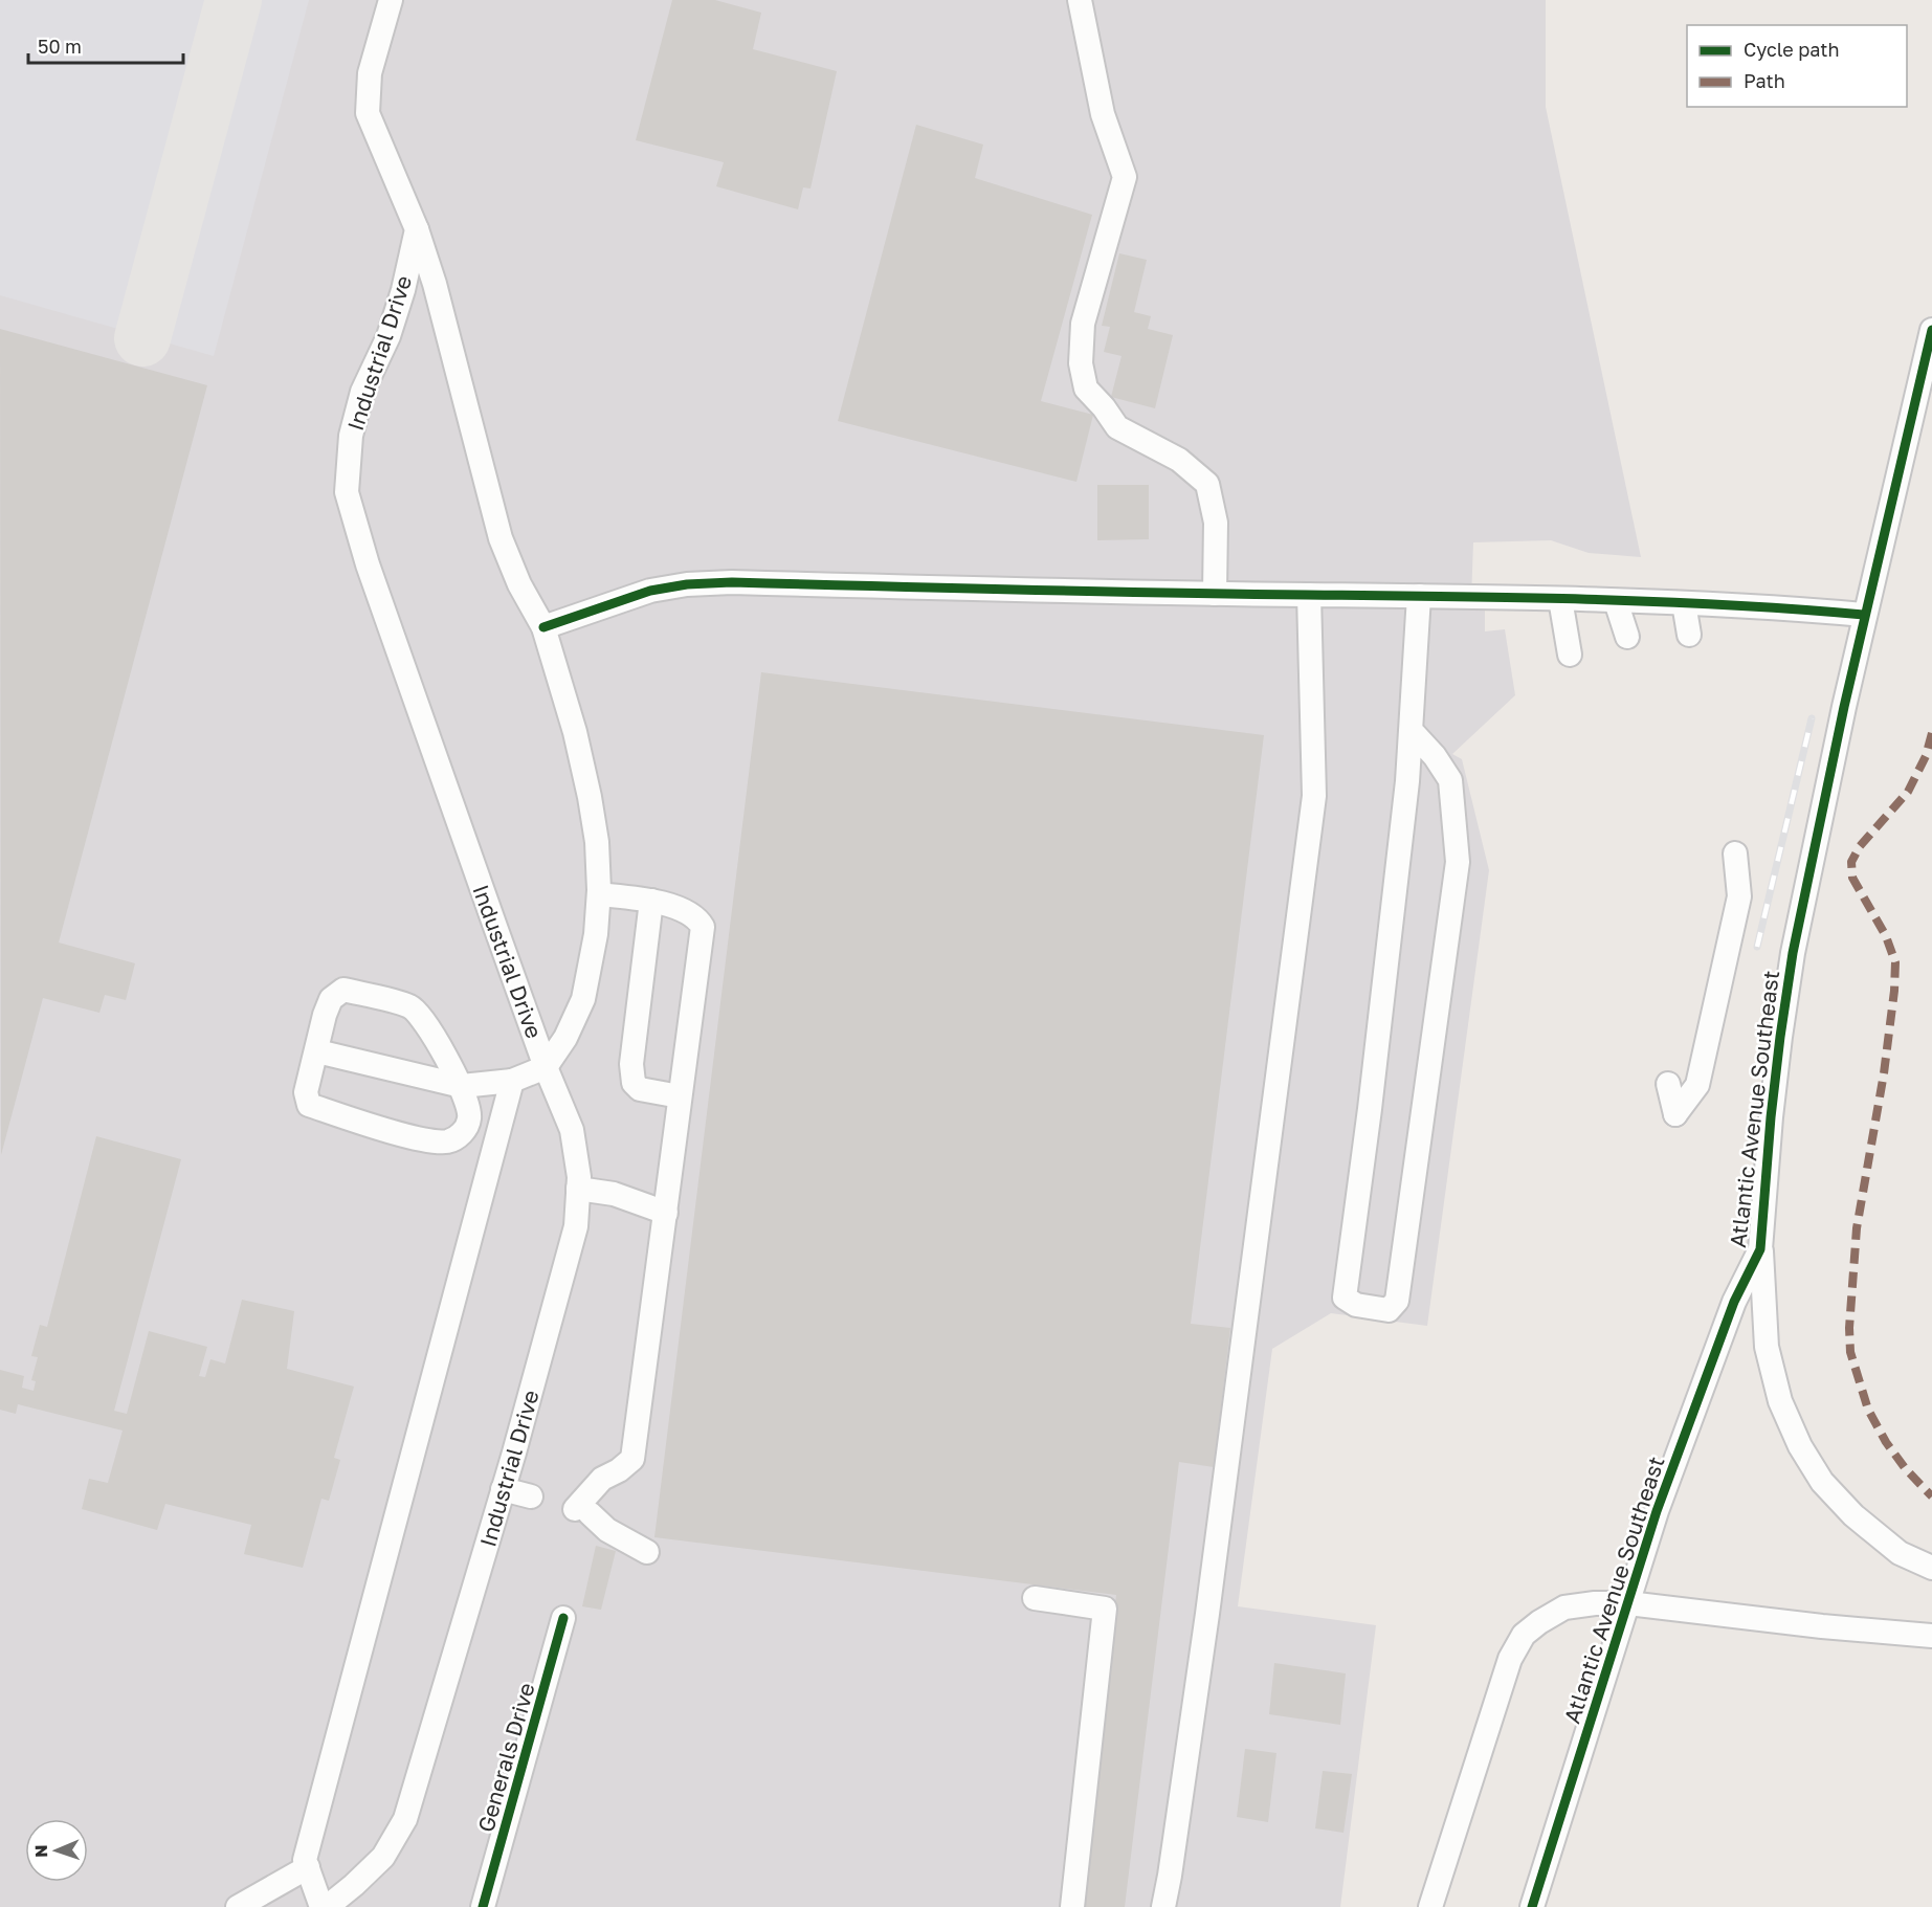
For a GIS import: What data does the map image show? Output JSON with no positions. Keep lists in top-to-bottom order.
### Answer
{
  "streets": {
    "street": ["Industrial Drive", "Atlantic Avenue Southeast", "Generals Drive"]
  },
  "legend": ["Cycle path", "Path"],
  "scale_bar": "50 m",
  "north": "left"
}
